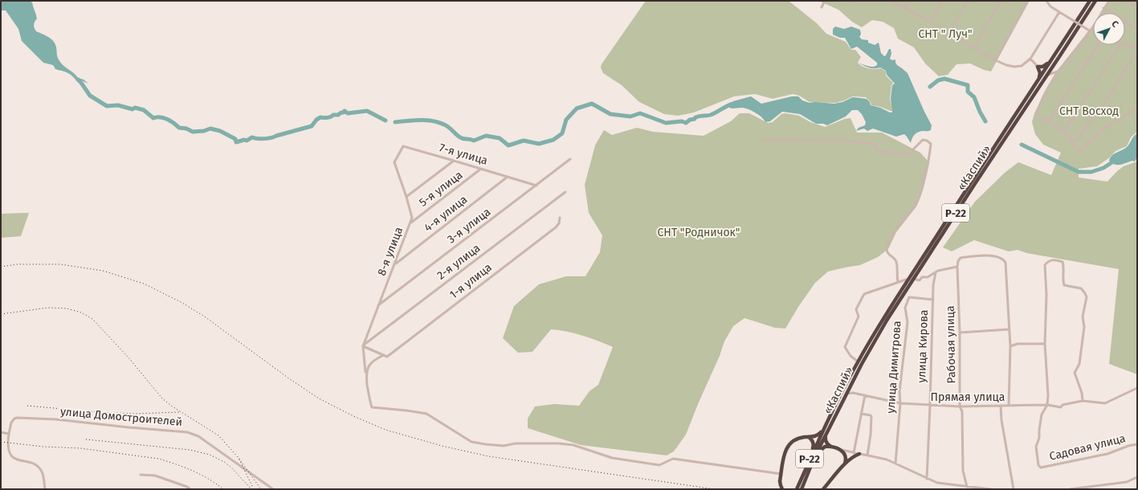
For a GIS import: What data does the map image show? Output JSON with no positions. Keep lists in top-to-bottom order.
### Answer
{
  "streets": {
    "highway": ["«Каспий»", "Р-22"],
    "street": [
      "7-я улица",
      "5-я улица",
      "4-я улица",
      "3-я улица",
      "8-я улица",
      "2-я улица",
      "1-я улица",
      "Рабочая улица",
      "улица Кирова",
      "улица Димитрова",
      "Прямая улица",
      "улица Домостроителей",
      "Садовая улица"
    ]
  },
  "crossings": [
    ["7-я улица", "5-я улица"],
    ["7-я улица", "4-я улица"],
    ["7-я улица", "3-я улица"],
    ["7-я улица", "8-я улица"],
    ["«Каспий»", "Р-22"],
    ["5-я улица", "8-я улица"],
    ["4-я улица", "8-я улица"],
    ["3-я улица", "8-я улица"],
    ["8-я улица", "2-я улица"],
    ["Рабочая улица", "Прямая улица"],
    ["улица Кирова", "улица Димитрова"],
    ["улица Кирова", "Прямая улица"],
    ["улица Димитрова", "Прямая улица"],
    ["Прямая улица", "Садовая улица"]
  ],
  "parks": ["СНТ \" Луч\"", "СНТ Восход", "СНТ \"Родничок\""],
  "north": "top right"
}
